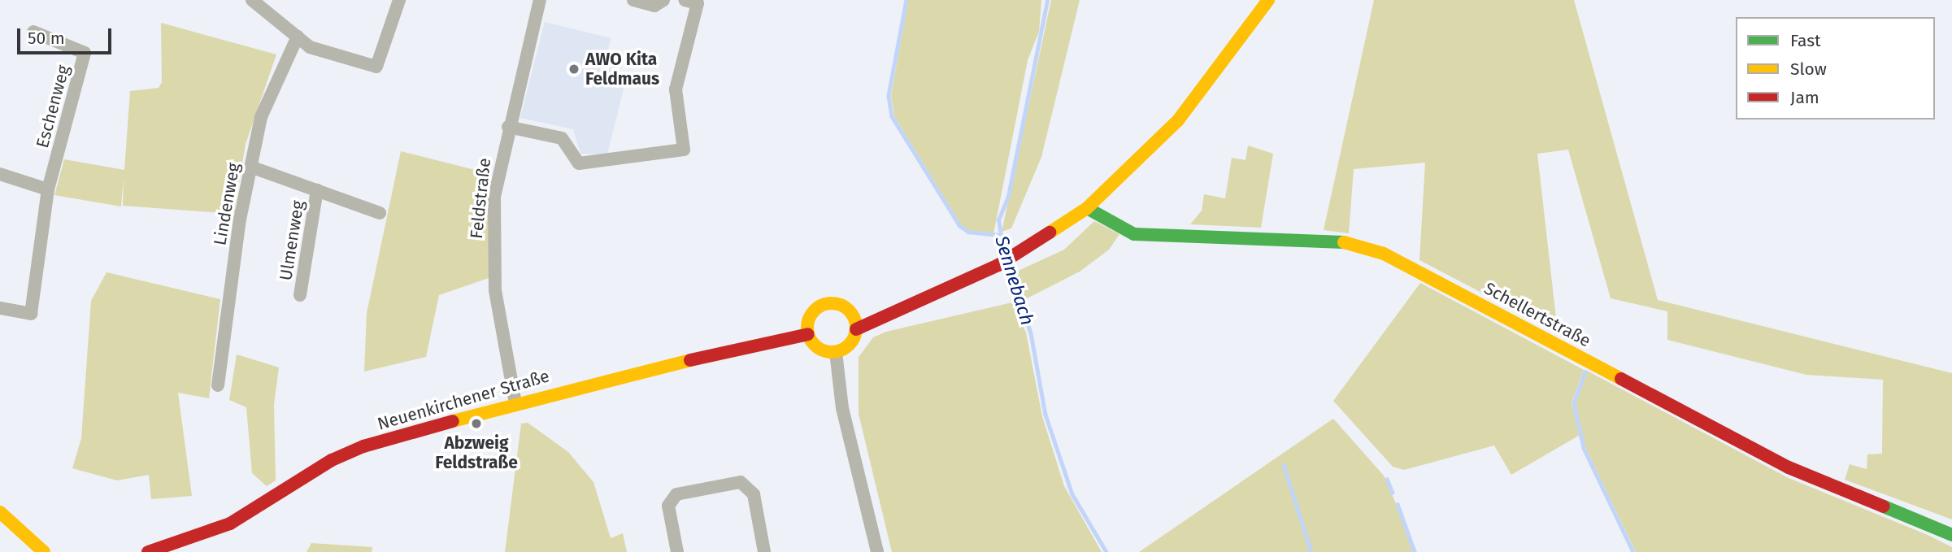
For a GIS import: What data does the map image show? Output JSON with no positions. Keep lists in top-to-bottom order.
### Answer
{
  "streets": {
    "street": [
      "Eschenweg",
      "Feldstraße",
      "Lindenweg",
      "Ulmenweg",
      "Schellertstraße",
      "Neuenkirchener Straße"
    ]
  },
  "crossings": [
    ["Feldstraße", "Neuenkirchener Straße"],
    ["Lindenweg", "Ulmenweg"]
  ],
  "water": ["Sennebach"],
  "places": ["AWO Kita Feldmaus", "Abzweig Feldstraße"],
  "legend": ["Fast", "Slow", "Jam"],
  "scale_bar": "50 m"
}
